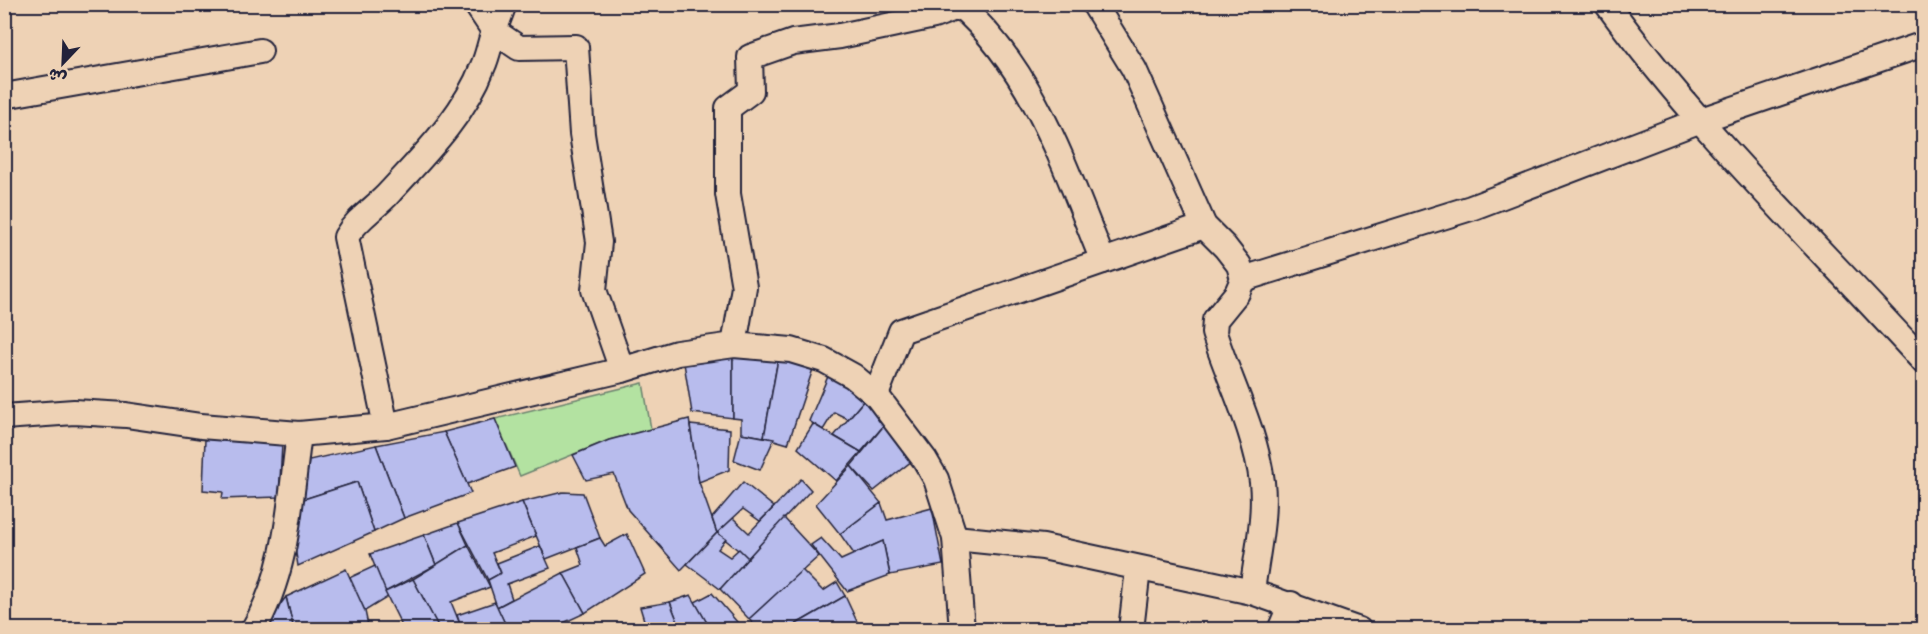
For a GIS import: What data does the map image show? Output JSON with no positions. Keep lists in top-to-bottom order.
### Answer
{
  "north": "bottom left"
}
